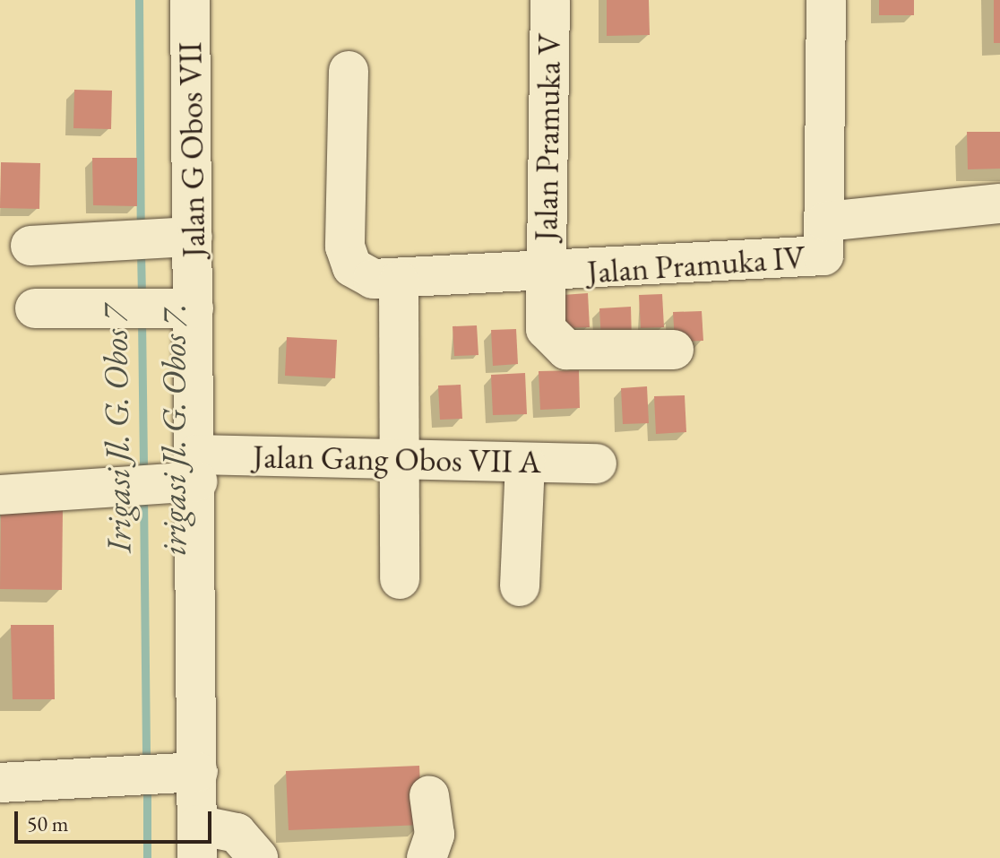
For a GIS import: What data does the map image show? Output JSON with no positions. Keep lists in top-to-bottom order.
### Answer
{
  "streets": {
    "street": [
      "Jalan Pramuka V",
      "Jalan G Obos VII",
      "Jalan Pramuka IV",
      "Jalan Gang Obos VII A"
    ]
  },
  "crossings": [
    ["Jalan Pramuka V", "Jalan Pramuka IV"],
    ["Jalan G Obos VII", "Jalan Gang Obos VII A"]
  ],
  "water": ["Irigasi Jl. G. Obos 7", "irigasi Jl. G. Obos 7."],
  "scale_bar": "50 m"
}
